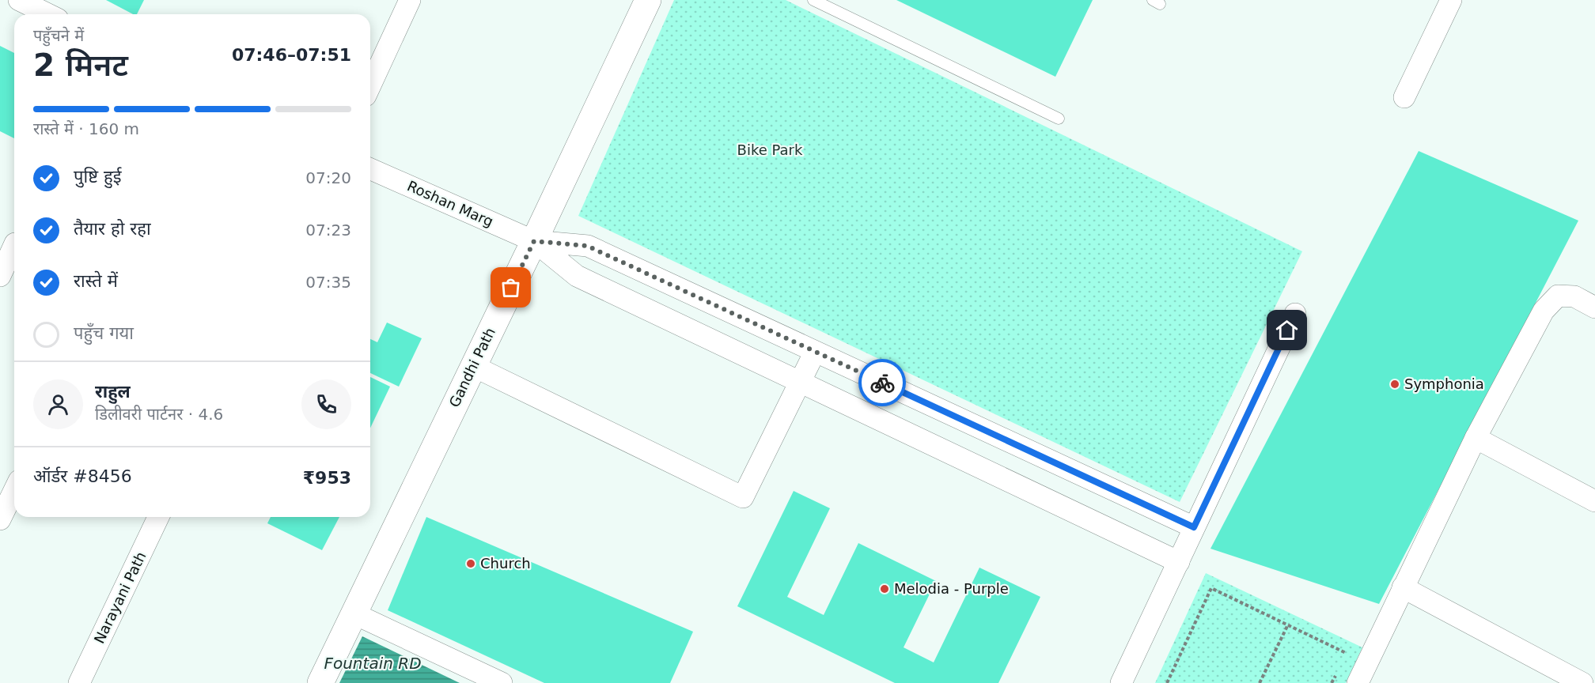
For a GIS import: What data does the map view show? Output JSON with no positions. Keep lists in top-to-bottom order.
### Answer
{
  "streets": {
    "street": ["Roshan Marg", "Gandhi Path", "Narayani Path"]
  },
  "crossings": [
    ["Roshan Marg", "Gandhi Path"]
  ],
  "water": ["Fountain RD"],
  "parks": ["Bike Park"],
  "places": ["Symphonia", "Church", "Melodia - Purple"],
  "page": {
    "heading": ["2 मिनट", "पहुँचने में", "07:46–07:51"],
    "panel": [
      "राहुल",
      "डिलीवरी पार्टनर · 4.6",
      "ऑर्डर #8456",
      "₹953"
    ],
    "bar": "रास्ते में · 160 m",
    "list": [
      ["पुष्टि हुई", "07:20"],
      ["तैयार हो रहा", "07:23"],
      ["रास्ते में", "07:35"],
      "पहुँच गया"
    ]
  }
}
